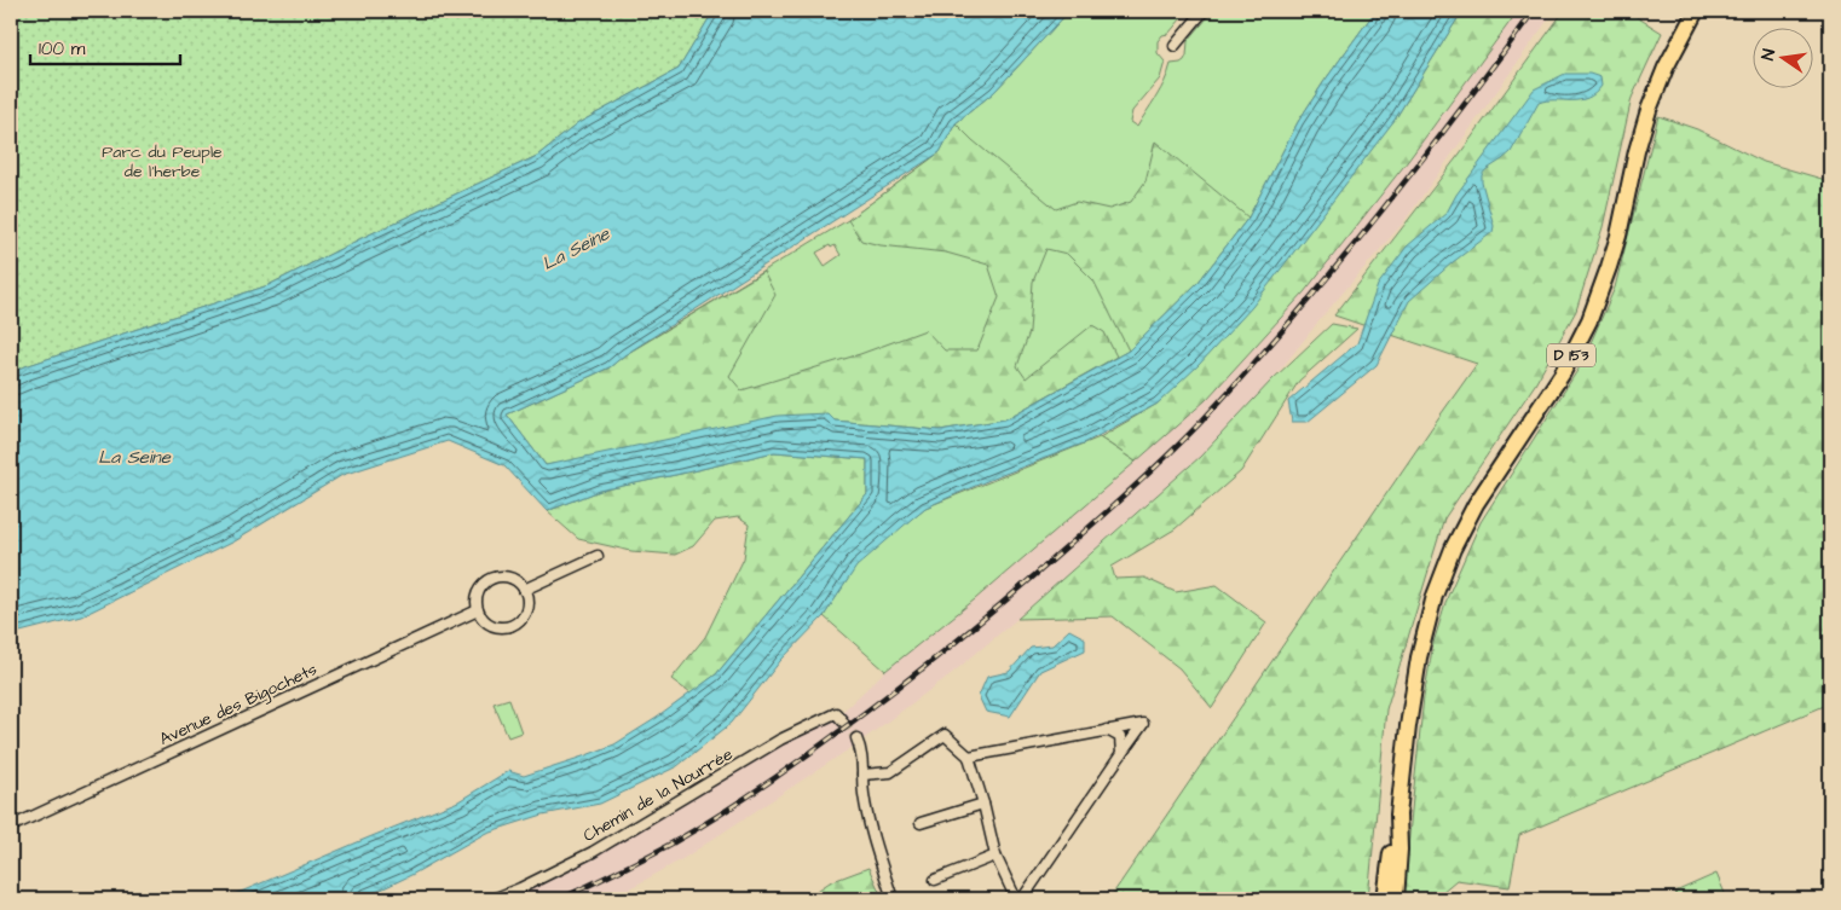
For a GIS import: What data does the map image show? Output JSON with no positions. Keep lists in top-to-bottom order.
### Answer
{
  "streets": {
    "main road": ["D 153"],
    "street": ["Avenue des Bigochets", "Chemin de la Nourrée"]
  },
  "water": ["La Seine"],
  "parks": ["Parc du Peuple de l'herbe"],
  "scale_bar": "100 m",
  "north": "left"
}
